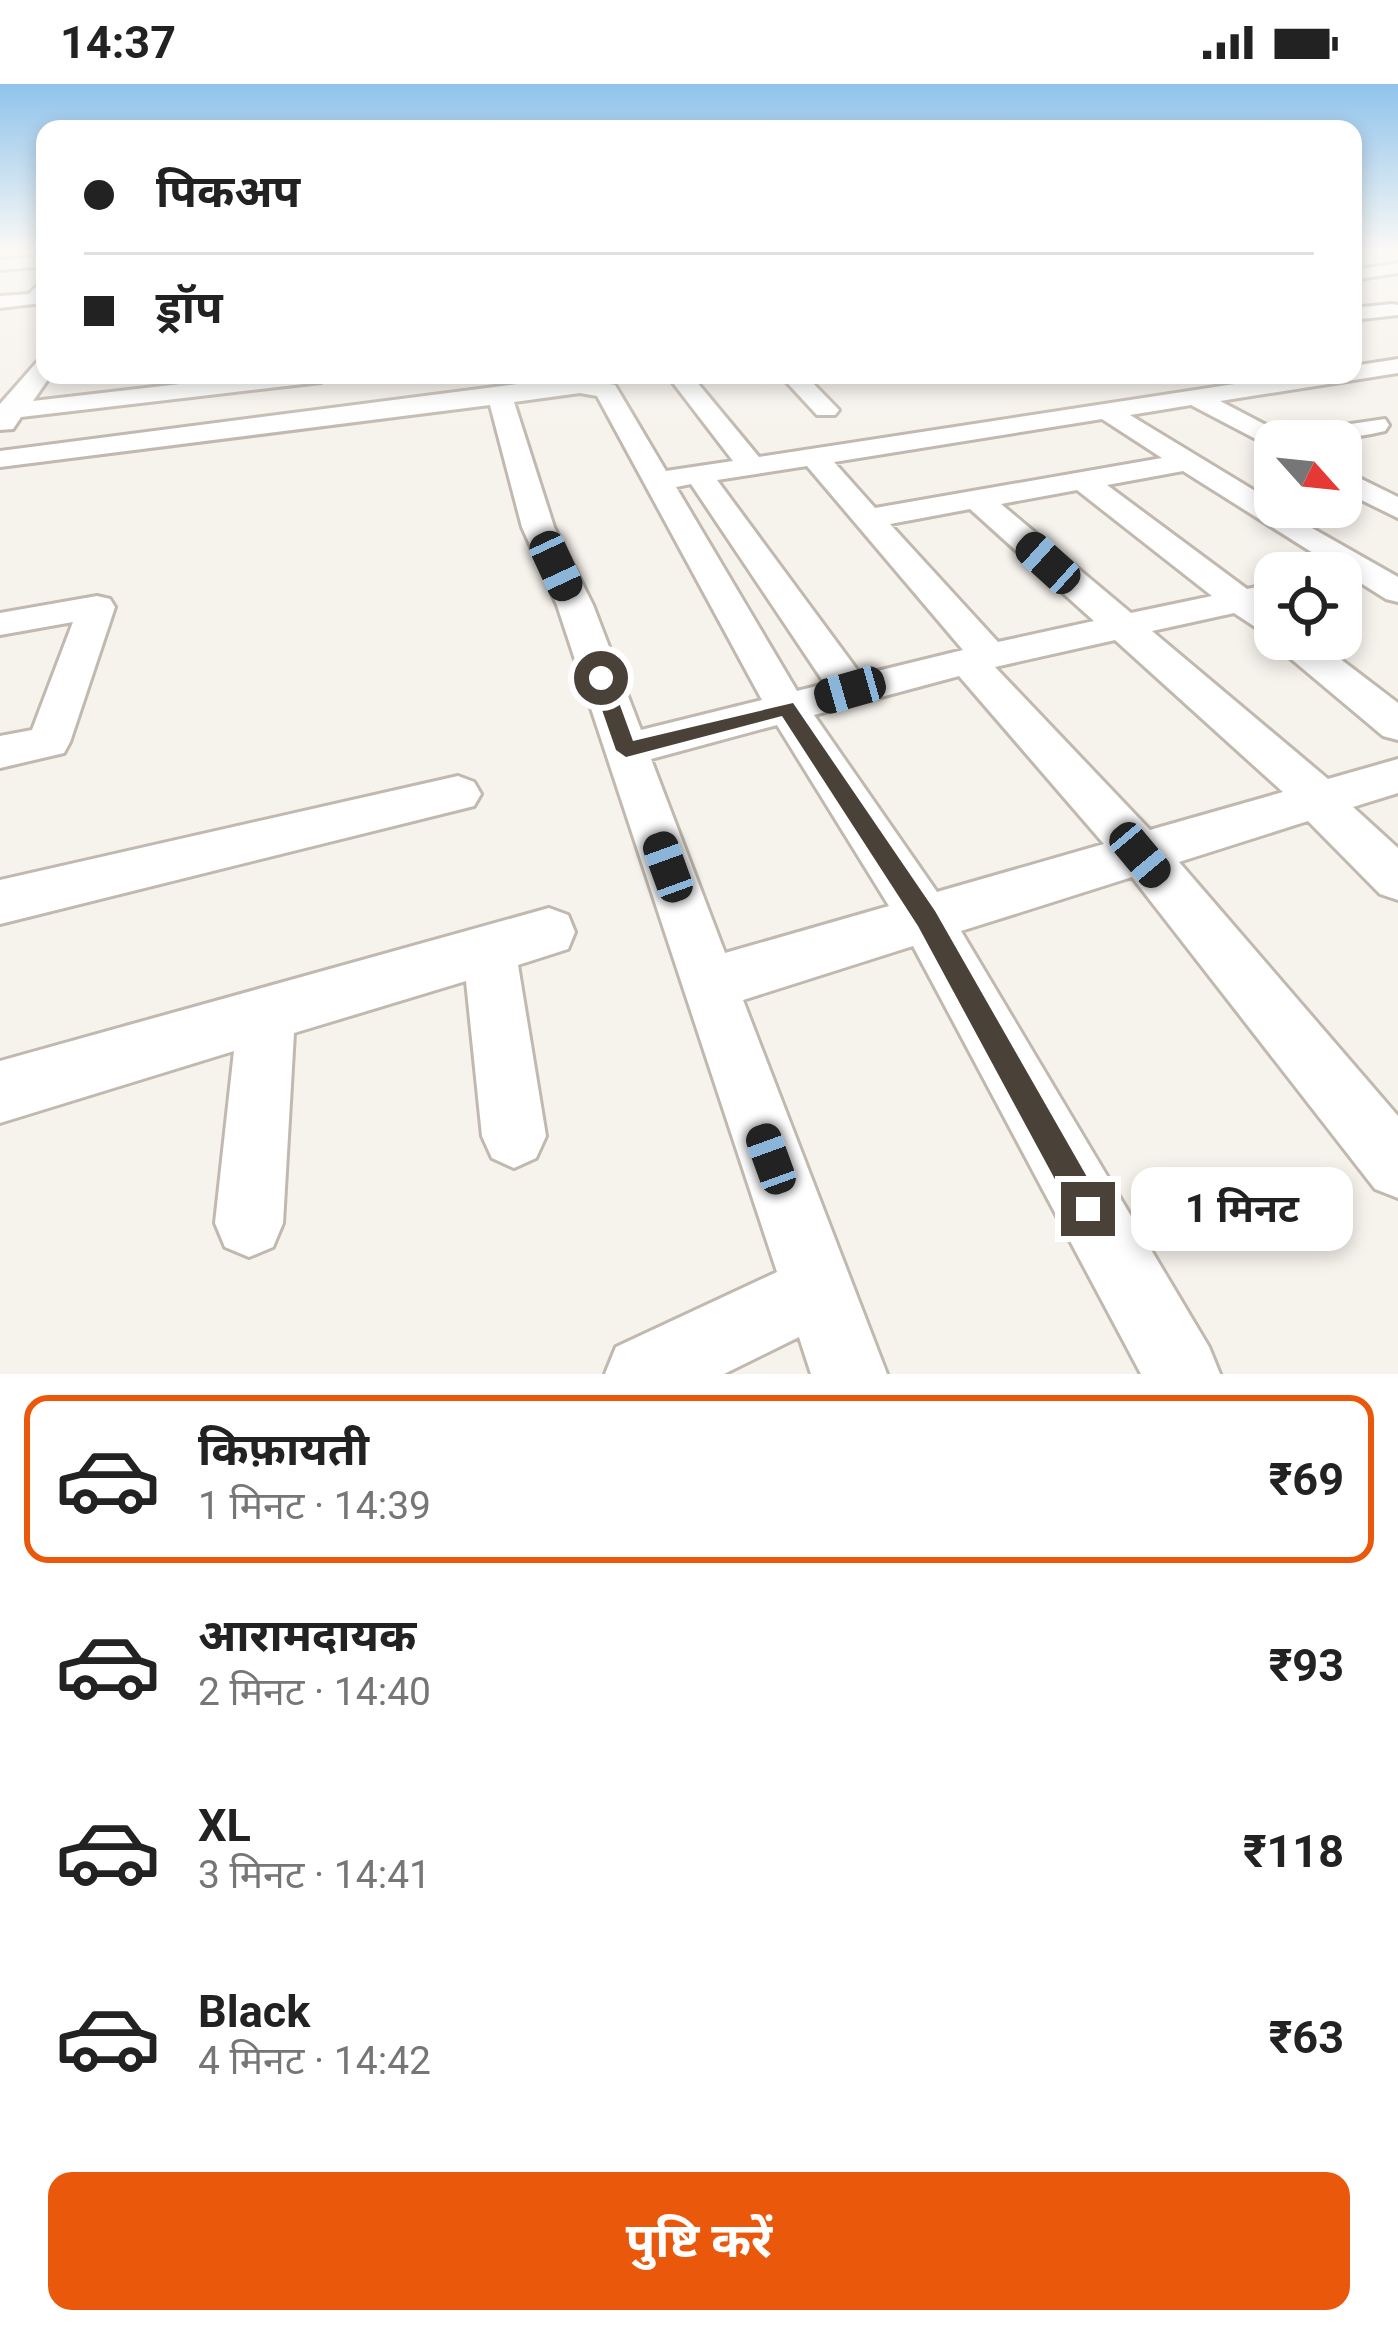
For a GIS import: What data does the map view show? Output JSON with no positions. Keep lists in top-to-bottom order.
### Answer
{
  "north": "bottom right",
  "page": {
    "status": "14:37",
    "banner": ["पिकअप", "ड्रॉप"],
    "bubble": "1 मिनट",
    "list": [
      {
        "name": "किफ़ायती",
        "note": "1 मिनट · 14:39",
        "value": "₹69"
      },
      {
        "name": "आरामदायक",
        "note": "2 मिनट · 14:40",
        "value": "₹93"
      },
      {
        "name": "XL",
        "note": "3 मिनट · 14:41",
        "value": "₹118"
      },
      {
        "name": "Black",
        "note": "4 मिनट · 14:42",
        "value": "₹63"
      }
    ],
    "buttons": "पुष्टि करें"
  }
}
